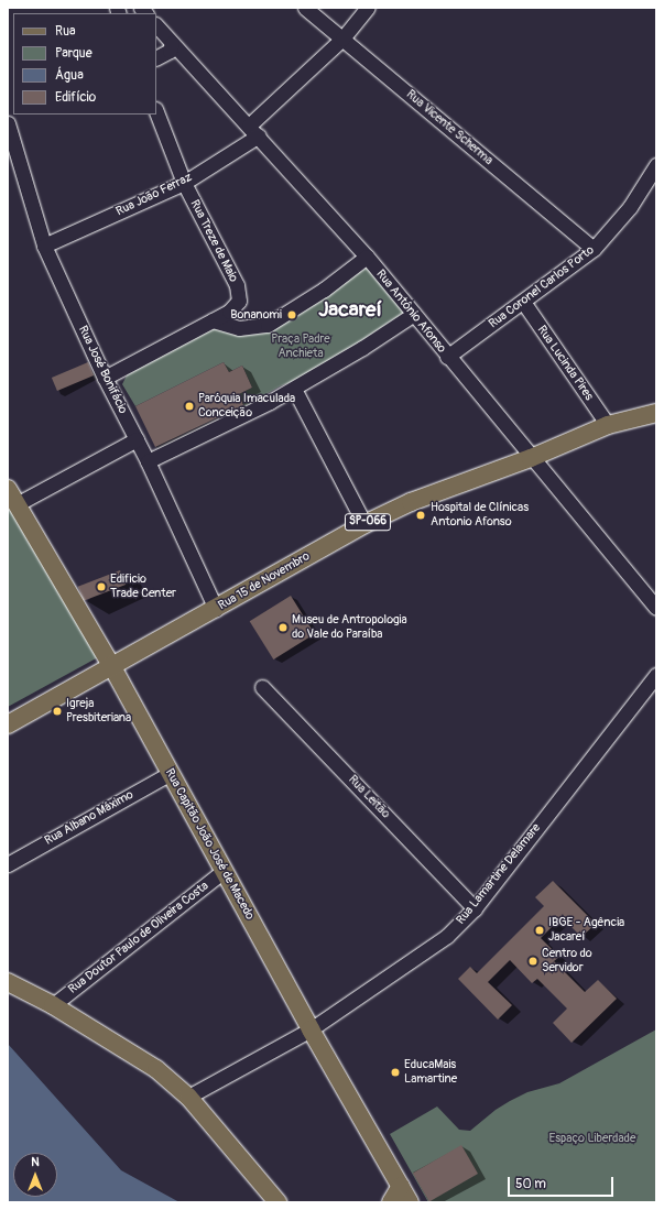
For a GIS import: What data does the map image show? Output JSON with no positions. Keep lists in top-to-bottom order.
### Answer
{
  "streets": {
    "main road": ["SP-066", "Rua 15 de Novembro", "Rua Capitão João José de Macedo"],
    "street": [
      "Rua Vicente Scherma",
      "Rua João Ferraz",
      "Rua Treze de Maio",
      "Rua Coronel Carlos Porto",
      "Rua Antônio Afonso",
      "Rua Lucinda Pires",
      "Rua José Bonifácio",
      "Rua Leitão",
      "Rua Albano Máximo",
      "Rua Lamartine Delamare",
      "Rua Doutor Paulo de Oliveira Costa"
    ]
  },
  "crossings": [
    ["Rua Vicente Scherma", "Rua João Ferraz"],
    ["Rua Vicente Scherma", "Rua Coronel Carlos Porto"],
    ["Rua João Ferraz", "Rua Treze de Maio"],
    ["Rua João Ferraz", "Rua Antônio Afonso"],
    ["Rua João Ferraz", "Rua José Bonifácio"],
    ["Rua Coronel Carlos Porto", "Rua Antônio Afonso"],
    ["Rua Coronel Carlos Porto", "Rua Lucinda Pires"],
    ["Rua Antônio Afonso", "SP-066"],
    ["Rua Antônio Afonso", "Rua 15 de Novembro"],
    ["Rua Lucinda Pires", "SP-066"],
    ["Rua José Bonifácio", "Rua 15 de Novembro"],
    ["SP-066", "Rua 15 de Novembro"],
    ["Rua 15 de Novembro", "Rua Capitão João José de Macedo"],
    ["Rua Leitão", "Rua Lamartine Delamare"],
    ["Rua Albano Máximo", "Rua Capitão João José de Macedo"],
    ["Rua Capitão João José de Macedo", "Rua Lamartine Delamare"],
    ["Rua Capitão João José de Macedo", "Rua Doutor Paulo de Oliveira Costa"]
  ],
  "districts": ["Jacareí"],
  "parks": ["Praça Padre Anchieta", "Espaço Liberdade"],
  "places": [
    "Bonanomi",
    "Paróquia Imaculada Conceição",
    "Hospital de Clínicas Antonio Afonso",
    "Edificio Trade Center",
    "Museu de Antropologia do Vale do Paraíba",
    "Igreja Presbiteriana",
    "IBGE - Agência Jacareí",
    "Centro do Servidor",
    "EducaMais Lamartine"
  ],
  "legend": [
    "Rua",
    "Parque",
    "Água",
    "Edifício"
  ],
  "scale_bar": "50 m",
  "north": "top"
}
